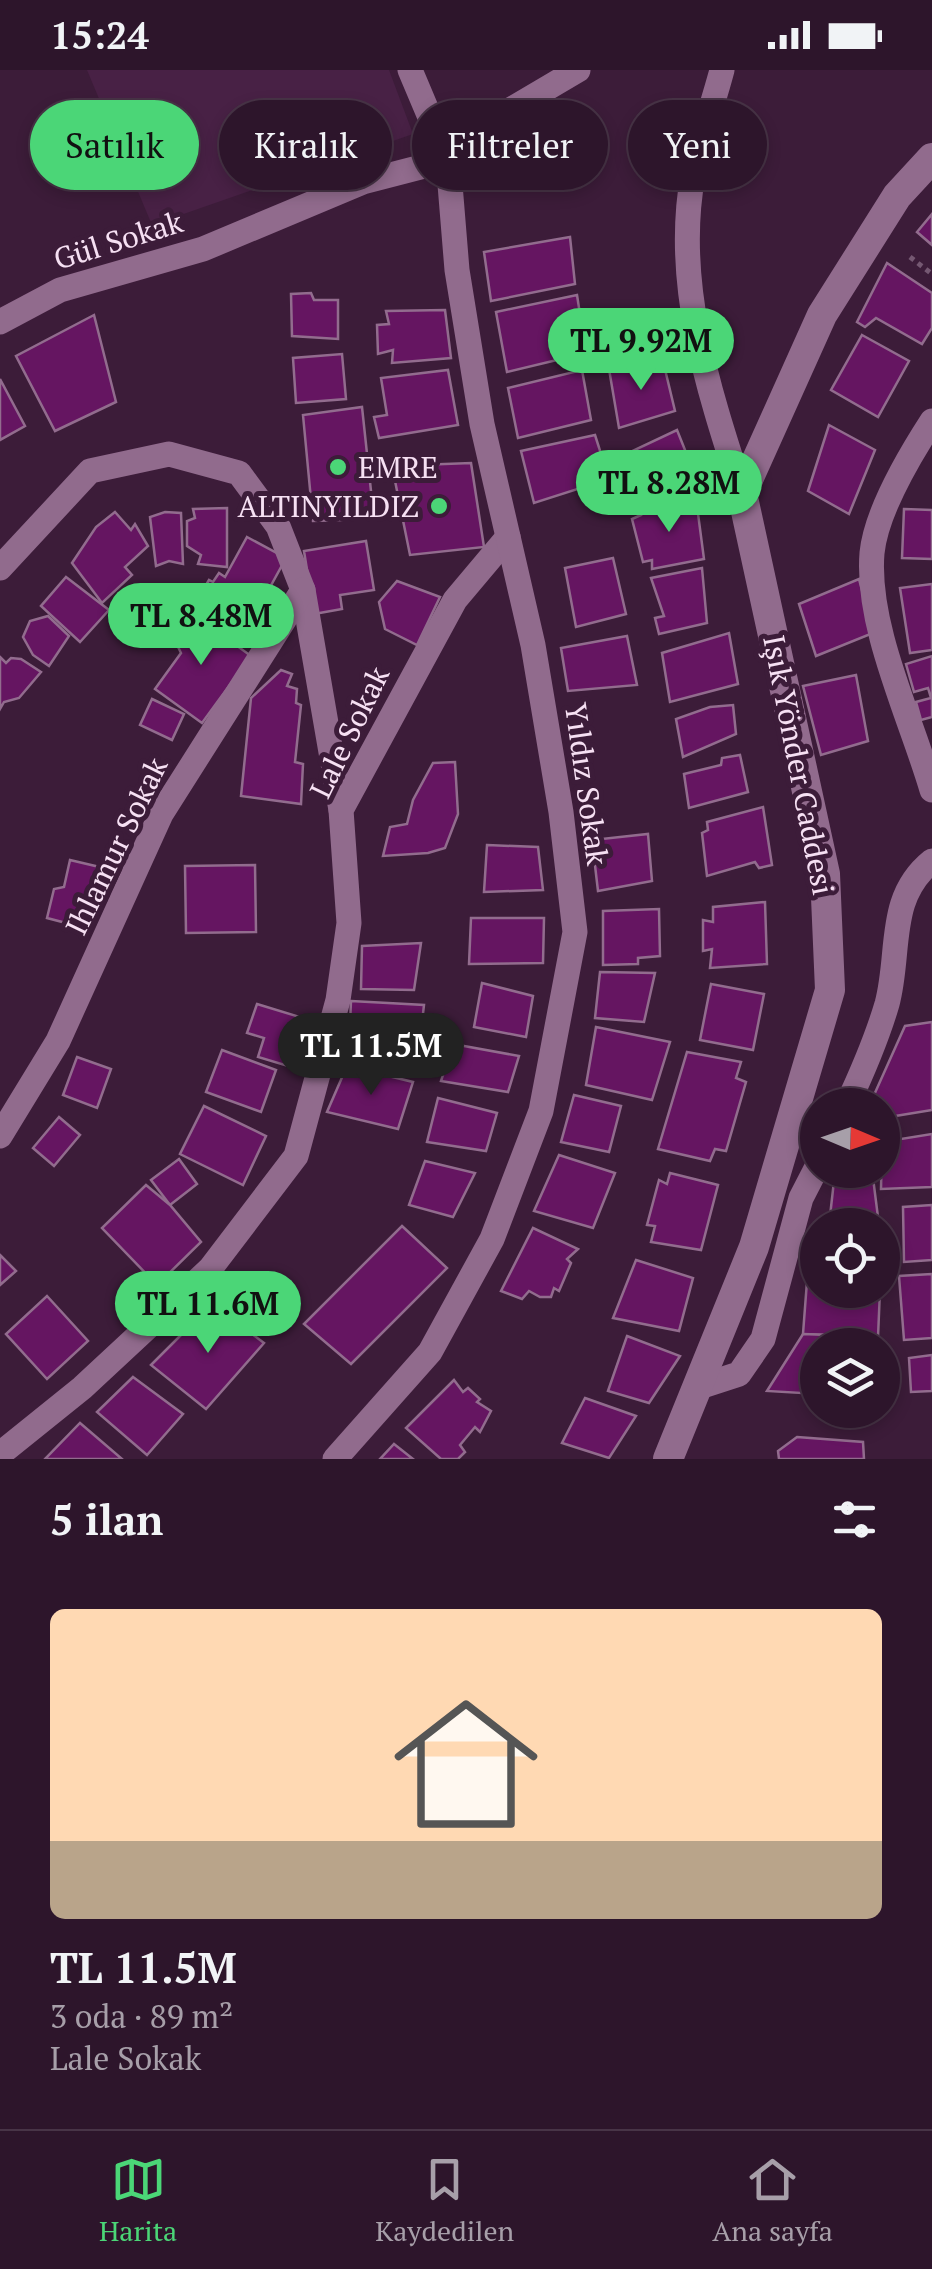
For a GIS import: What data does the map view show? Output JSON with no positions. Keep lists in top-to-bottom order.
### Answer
{
  "streets": {
    "street": [
      "Gül Sokak",
      "Lale Sokak",
      "Işık Yönder Caddesi",
      "Yıldız Sokak",
      "Ihlamur Sokak"
    ]
  },
  "crossings": [
    ["Lale Sokak", "Yıldız Sokak"]
  ],
  "places": ["EMRE", "ALTINYILDIZ"],
  "north": "right",
  "page": {
    "status": "15:24",
    "chip": [
      "Satılık",
      "Kiralık",
      "Filtreler",
      "Yeni"
    ],
    "price": [
      "TL 9.92M",
      "TL 8.28M",
      "TL 8.48M",
      "TL 11.5M",
      "TL 11.6M"
    ],
    "heading": "5 ilan",
    "list": [
      {
        "name": "TL 11.5M",
        "note": "3 oda · 89 m² · Lale Sokak"
      }
    ],
    "tabs": ["Harita", "Kaydedilen", "Ana sayfa"]
  }
}
